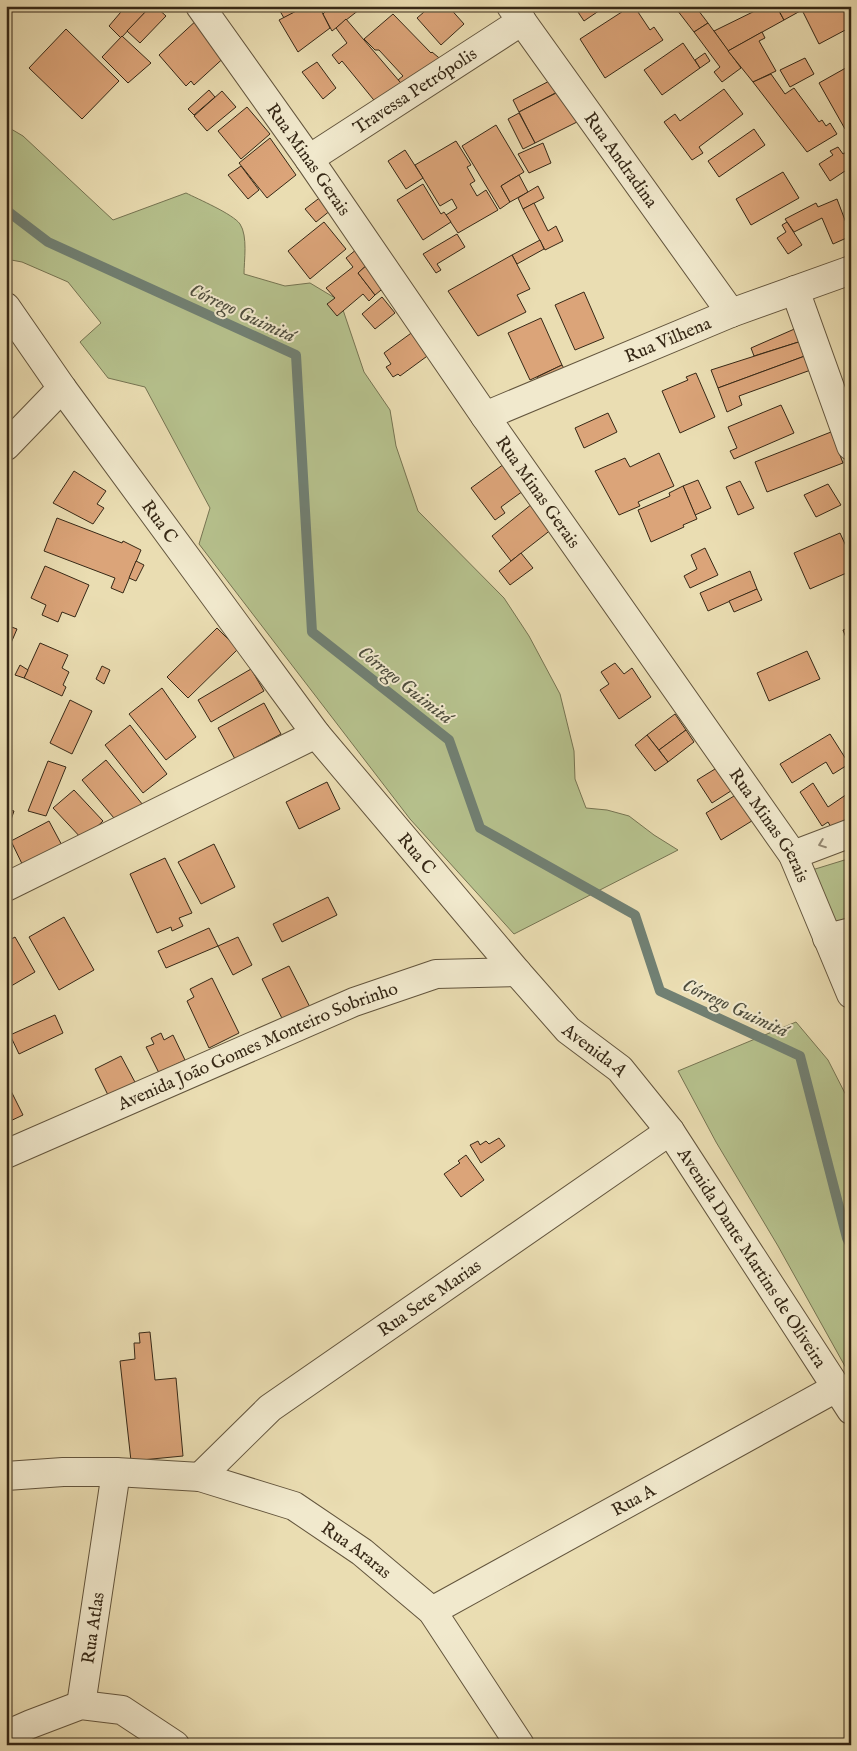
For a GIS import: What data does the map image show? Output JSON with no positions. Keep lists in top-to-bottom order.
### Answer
{
  "streets": {
    "street": [
      "Travessa Petrópolis",
      "Rua Minas Gerais",
      "Rua Andradina",
      "Rua Vilhena",
      "Rua C",
      "Avenida João Gomes Monteiro Sobrinho",
      "Avenida A",
      "Avenida Dante Martins de Oliveira",
      "Rua Sete Marias",
      "Rua A",
      "Rua Araras",
      "Rua Atlas"
    ]
  },
  "crossings": [
    ["Travessa Petrópolis", "Rua Minas Gerais"],
    ["Travessa Petrópolis", "Rua Andradina"],
    ["Rua Minas Gerais", "Rua Vilhena"],
    ["Rua Andradina", "Rua Vilhena"],
    ["Rua C", "Avenida João Gomes Monteiro Sobrinho"],
    ["Rua C", "Avenida A"],
    ["Avenida João Gomes Monteiro Sobrinho", "Avenida A"],
    ["Avenida A", "Avenida Dante Martins de Oliveira"],
    ["Avenida A", "Rua Sete Marias"],
    ["Avenida Dante Martins de Oliveira", "Rua Sete Marias"],
    ["Avenida Dante Martins de Oliveira", "Rua A"],
    ["Rua Sete Marias", "Rua Araras"],
    ["Rua A", "Rua Araras"],
    ["Rua Araras", "Rua Atlas"]
  ],
  "water": ["Córrego Guimitá"]
}
